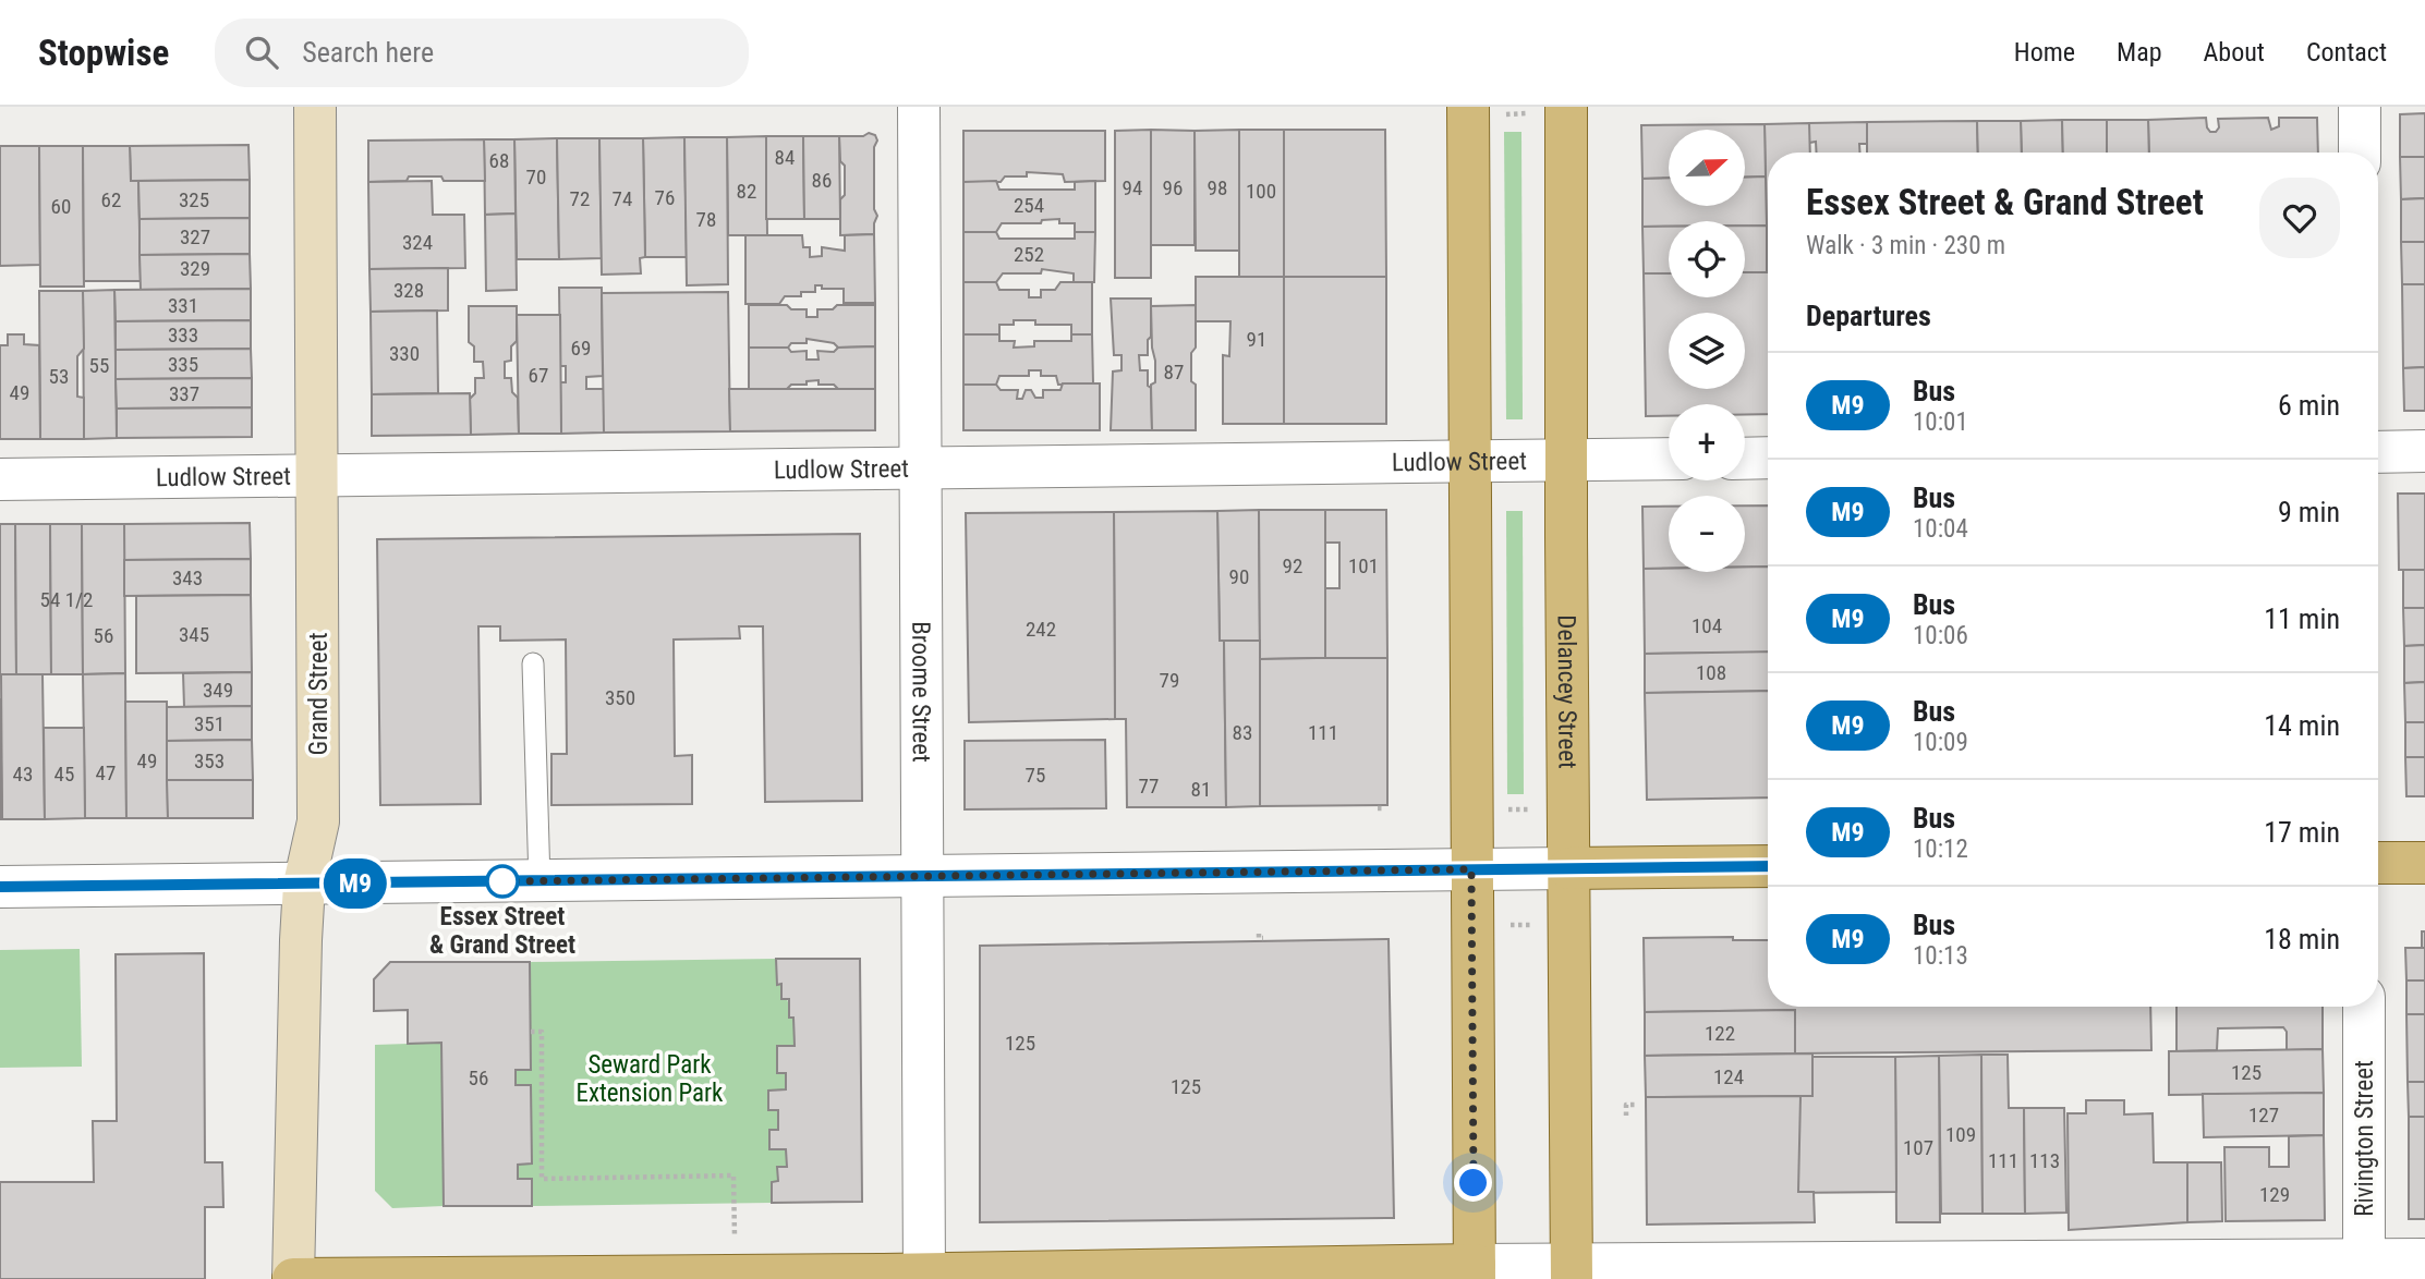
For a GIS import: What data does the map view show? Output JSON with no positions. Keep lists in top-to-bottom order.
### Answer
{
  "streets": {
    "main road": ["Delancey Street", "Grand Street"],
    "street": ["Ludlow Street", "Broome Street", "Rivington Street"]
  },
  "crossings": [
    ["Ludlow Street", "Broome Street"],
    ["Ludlow Street", "Delancey Street"],
    ["Ludlow Street", "Grand Street"]
  ],
  "parks": ["Seward Park Extension Park"],
  "places": ["Essex Street & Grand Street"],
  "lines": ["bus line M9"],
  "house_numbers": [
    "84",
    "68",
    "70",
    "86",
    "94",
    "96",
    "98",
    "82",
    "100",
    "76",
    "72",
    "74",
    "62",
    "325",
    "254",
    "60",
    "78",
    "327",
    "324",
    "252",
    "329",
    "328",
    "331",
    "333",
    "91",
    "69",
    "330",
    "335",
    "55",
    "87",
    "67",
    "53",
    "49",
    "337",
    "92",
    "101",
    "90",
    "343",
    "54 1/2",
    "104",
    "242",
    "345",
    "56",
    "108",
    "79",
    "349",
    "350",
    "351",
    "83",
    "111",
    "49",
    "353",
    "47",
    "43",
    "45",
    "75",
    "77",
    "81",
    "122",
    "125",
    "125",
    "124",
    "56",
    "125",
    "127",
    "109",
    "107",
    "111",
    "113",
    "129"
  ],
  "north": "right",
  "page": {
    "header": "Stopwise",
    "search": "Search here",
    "nav": [
      "Home",
      "Map",
      "About",
      "Contact"
    ],
    "on_map": "M9",
    "map_buttons": ["+", "−"],
    "heading": [
      ["Essex Street & Grand Street", "Walk · 3 min · 230 m"],
      "Departures"
    ],
    "list": [
      {
        "mark": "M9",
        "name": "Bus",
        "note": "10:01",
        "value": "6 min"
      },
      {
        "mark": "M9",
        "name": "Bus",
        "note": "10:04",
        "value": "9 min"
      },
      {
        "mark": "M9",
        "name": "Bus",
        "note": "10:06",
        "value": "11 min"
      },
      {
        "mark": "M9",
        "name": "Bus",
        "note": "10:09",
        "value": "14 min"
      },
      {
        "mark": "M9",
        "name": "Bus",
        "note": "10:12",
        "value": "17 min"
      },
      {
        "mark": "M9",
        "name": "Bus",
        "note": "10:13",
        "value": "18 min"
      }
    ]
  }
}
